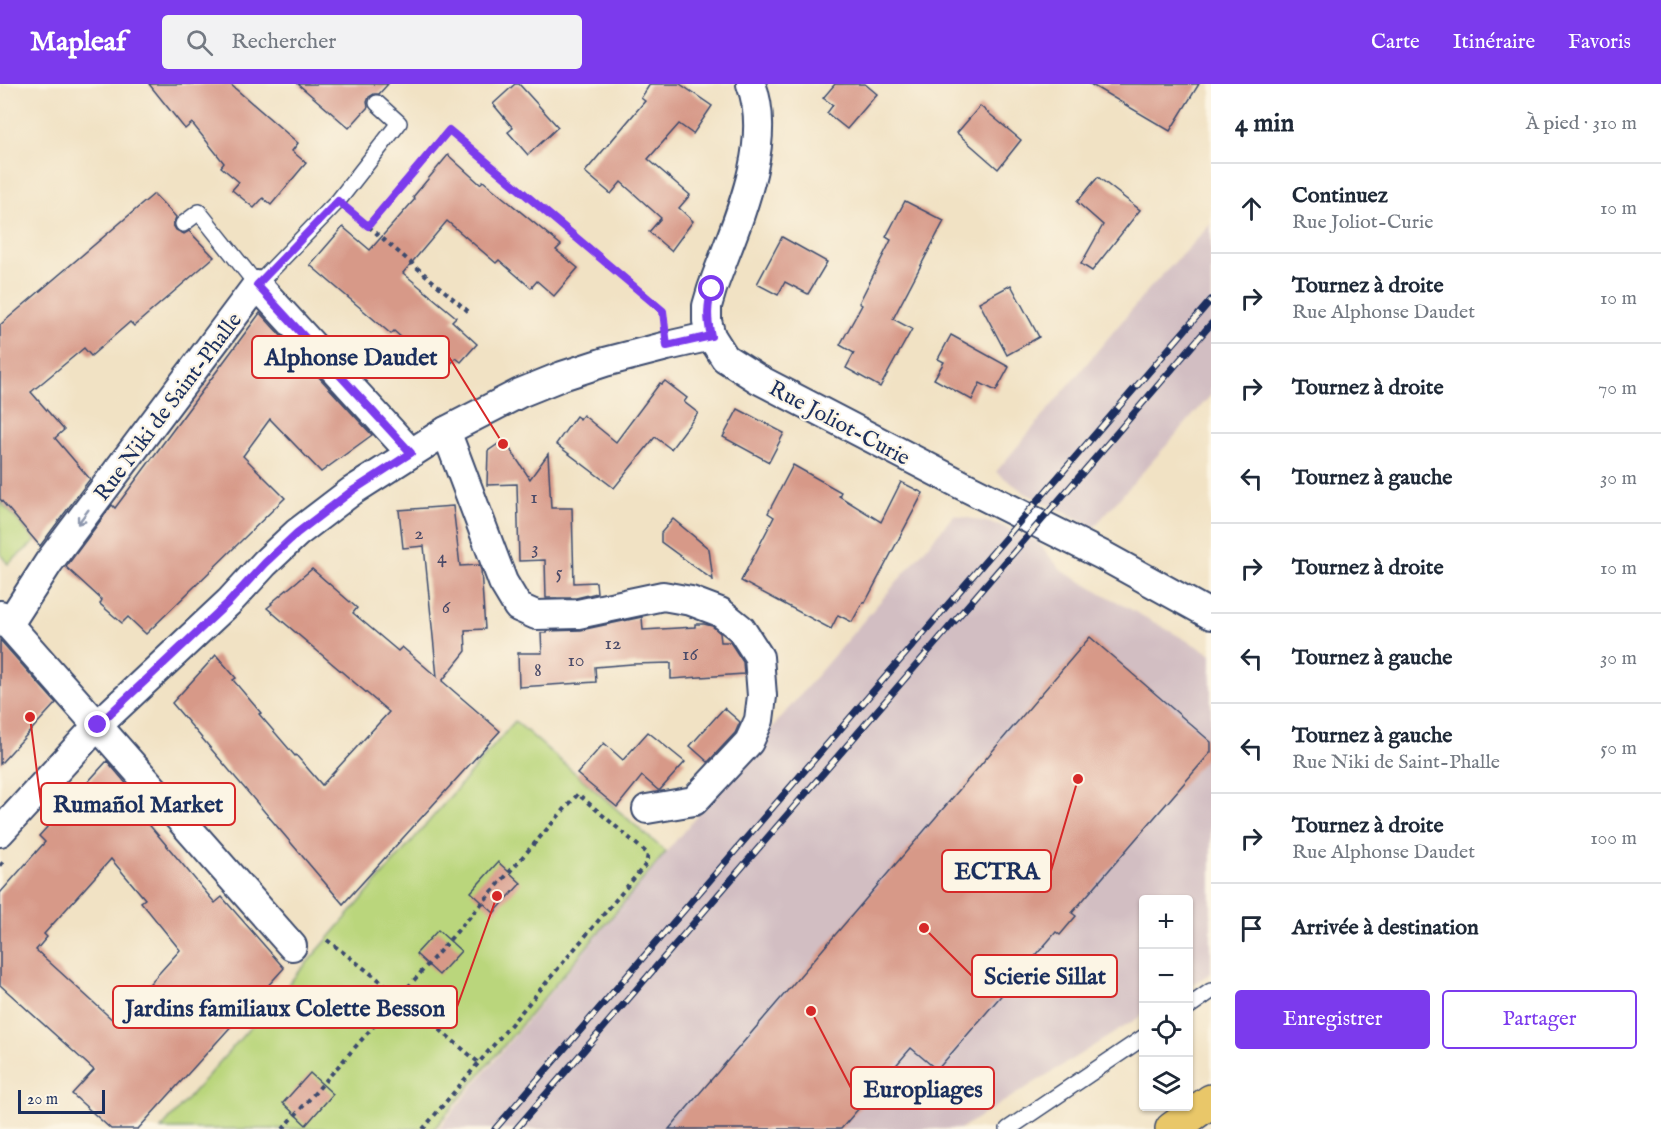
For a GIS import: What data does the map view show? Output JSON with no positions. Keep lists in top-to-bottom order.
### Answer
{
  "streets": {
    "street": ["Rue Niki de Saint-Phalle", "Rue Joliot-Curie"]
  },
  "places": [
    "Alphonse Daudet",
    "Rumañol Market",
    "ECTRA",
    "Jardins familiaux Colette Besson",
    "Scierie Sillat",
    "Europliages"
  ],
  "house_numbers": [
    "1",
    "2",
    "3",
    "4",
    "5",
    "6",
    "12",
    "16",
    "10",
    "8"
  ],
  "scale_bar": "20 m",
  "page": {
    "header": "Mapleaf",
    "search": "Rechercher",
    "nav": ["Carte", "Itinéraire", "Favoris"],
    "heading": ["4 min", "À pied · 310 m"],
    "list": [
      ["Continuez", "Rue Joliot-Curie", "10 m"],
      ["Tournez à droite", "Rue Alphonse Daudet", "10 m"],
      ["Tournez à droite", "70 m"],
      ["Tournez à gauche", "30 m"],
      ["Tournez à droite", "10 m"],
      ["Tournez à gauche", "30 m"],
      ["Tournez à gauche", "Rue Niki de Saint-Phalle", "50 m"],
      ["Tournez à droite", "Rue Alphonse Daudet", "100 m"],
      "Arrivée à destination"
    ],
    "map_buttons": ["+", "−"],
    "buttons": ["Enregistrer", "Partager"],
    "scale": "20 m"
  }
}
